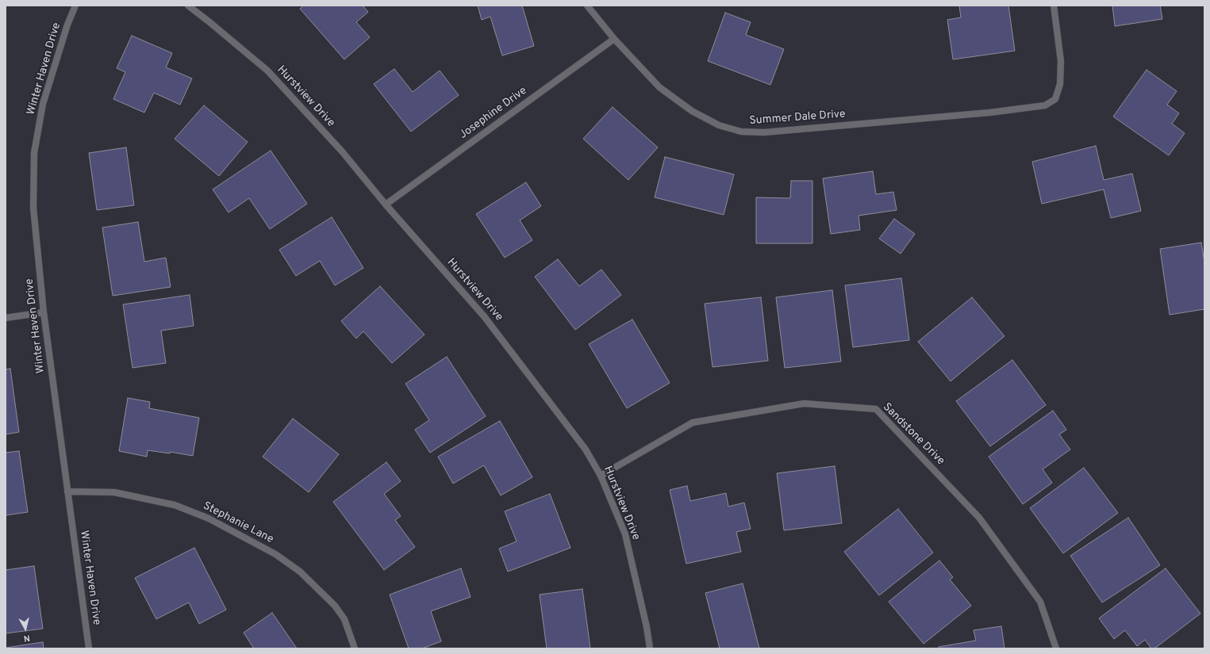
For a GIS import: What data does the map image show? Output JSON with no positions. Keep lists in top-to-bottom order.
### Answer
{
  "streets": {
    "street": [
      "Winter Haven Drive",
      "Hurstview Drive",
      "Josephine Drive",
      "Summer Dale Drive",
      "Sandstone Drive",
      "Stephanie Lane"
    ]
  },
  "crossings": [
    ["Winter Haven Drive", "Stephanie Lane"],
    ["Hurstview Drive", "Josephine Drive"],
    ["Hurstview Drive", "Sandstone Drive"],
    ["Josephine Drive", "Summer Dale Drive"]
  ],
  "north": "bottom"
}
